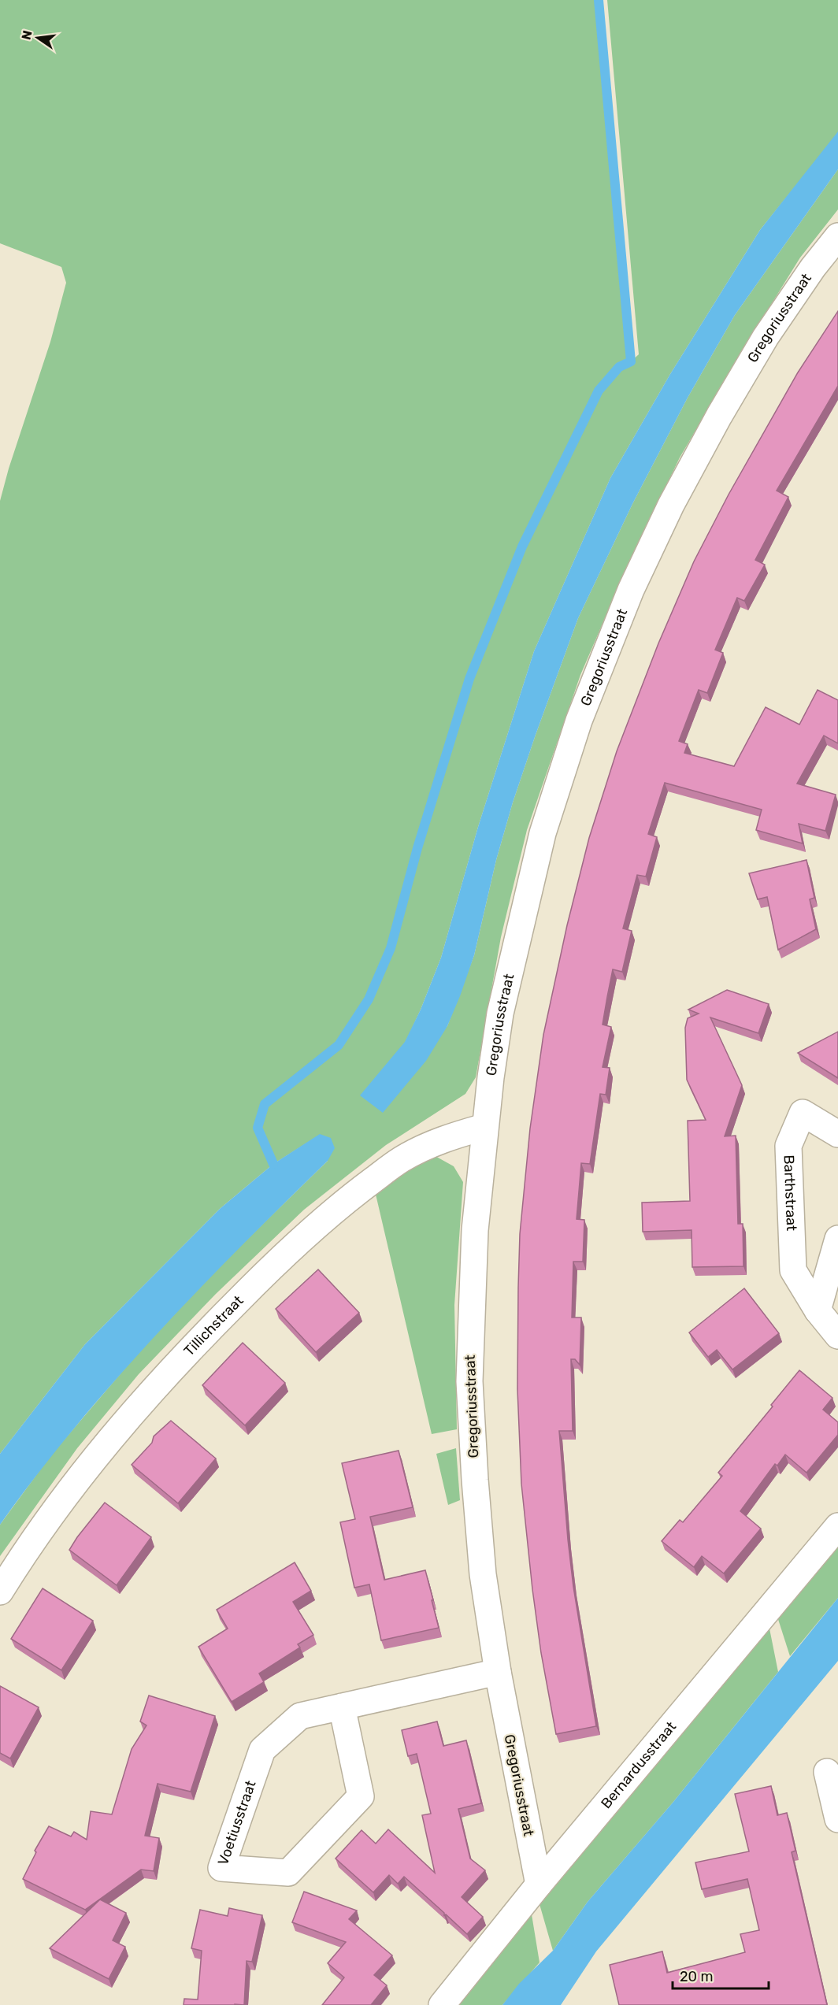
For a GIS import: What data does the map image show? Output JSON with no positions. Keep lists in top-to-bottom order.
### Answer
{
  "streets": {
    "street": [
      "Gregoriusstraat",
      "Barthstraat",
      "Tillichstraat",
      "Bernardusstraat",
      "Voetiusstraat"
    ]
  },
  "crossings": [
    ["Gregoriusstraat", "Tillichstraat"],
    ["Gregoriusstraat", "Bernardusstraat"],
    ["Gregoriusstraat", "Voetiusstraat"]
  ],
  "scale_bar": "20 m",
  "north": "left"
}
